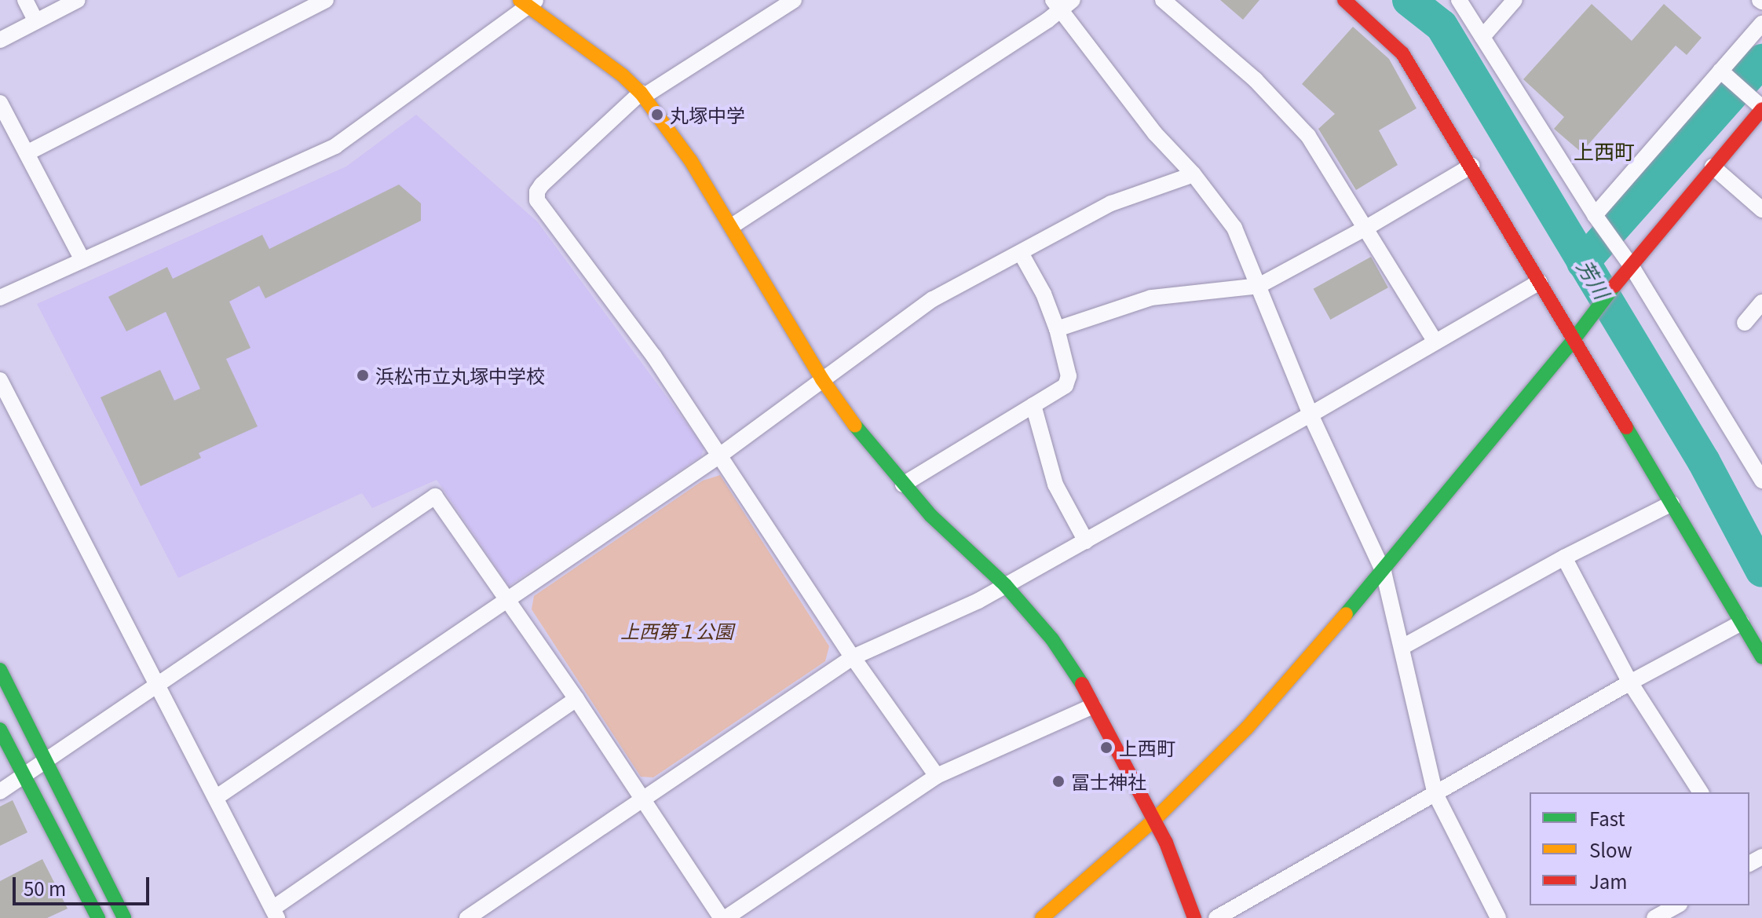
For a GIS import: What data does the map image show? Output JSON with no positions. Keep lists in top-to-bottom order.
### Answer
{
  "districts": ["上西町"],
  "water": ["芳川"],
  "parks": ["上西第１公園"],
  "places": [
    "丸塚中学",
    "浜松市立丸塚中学校",
    "上西町",
    "冨士神社"
  ],
  "legend": ["Fast", "Slow", "Jam"],
  "scale_bar": "50 m"
}
